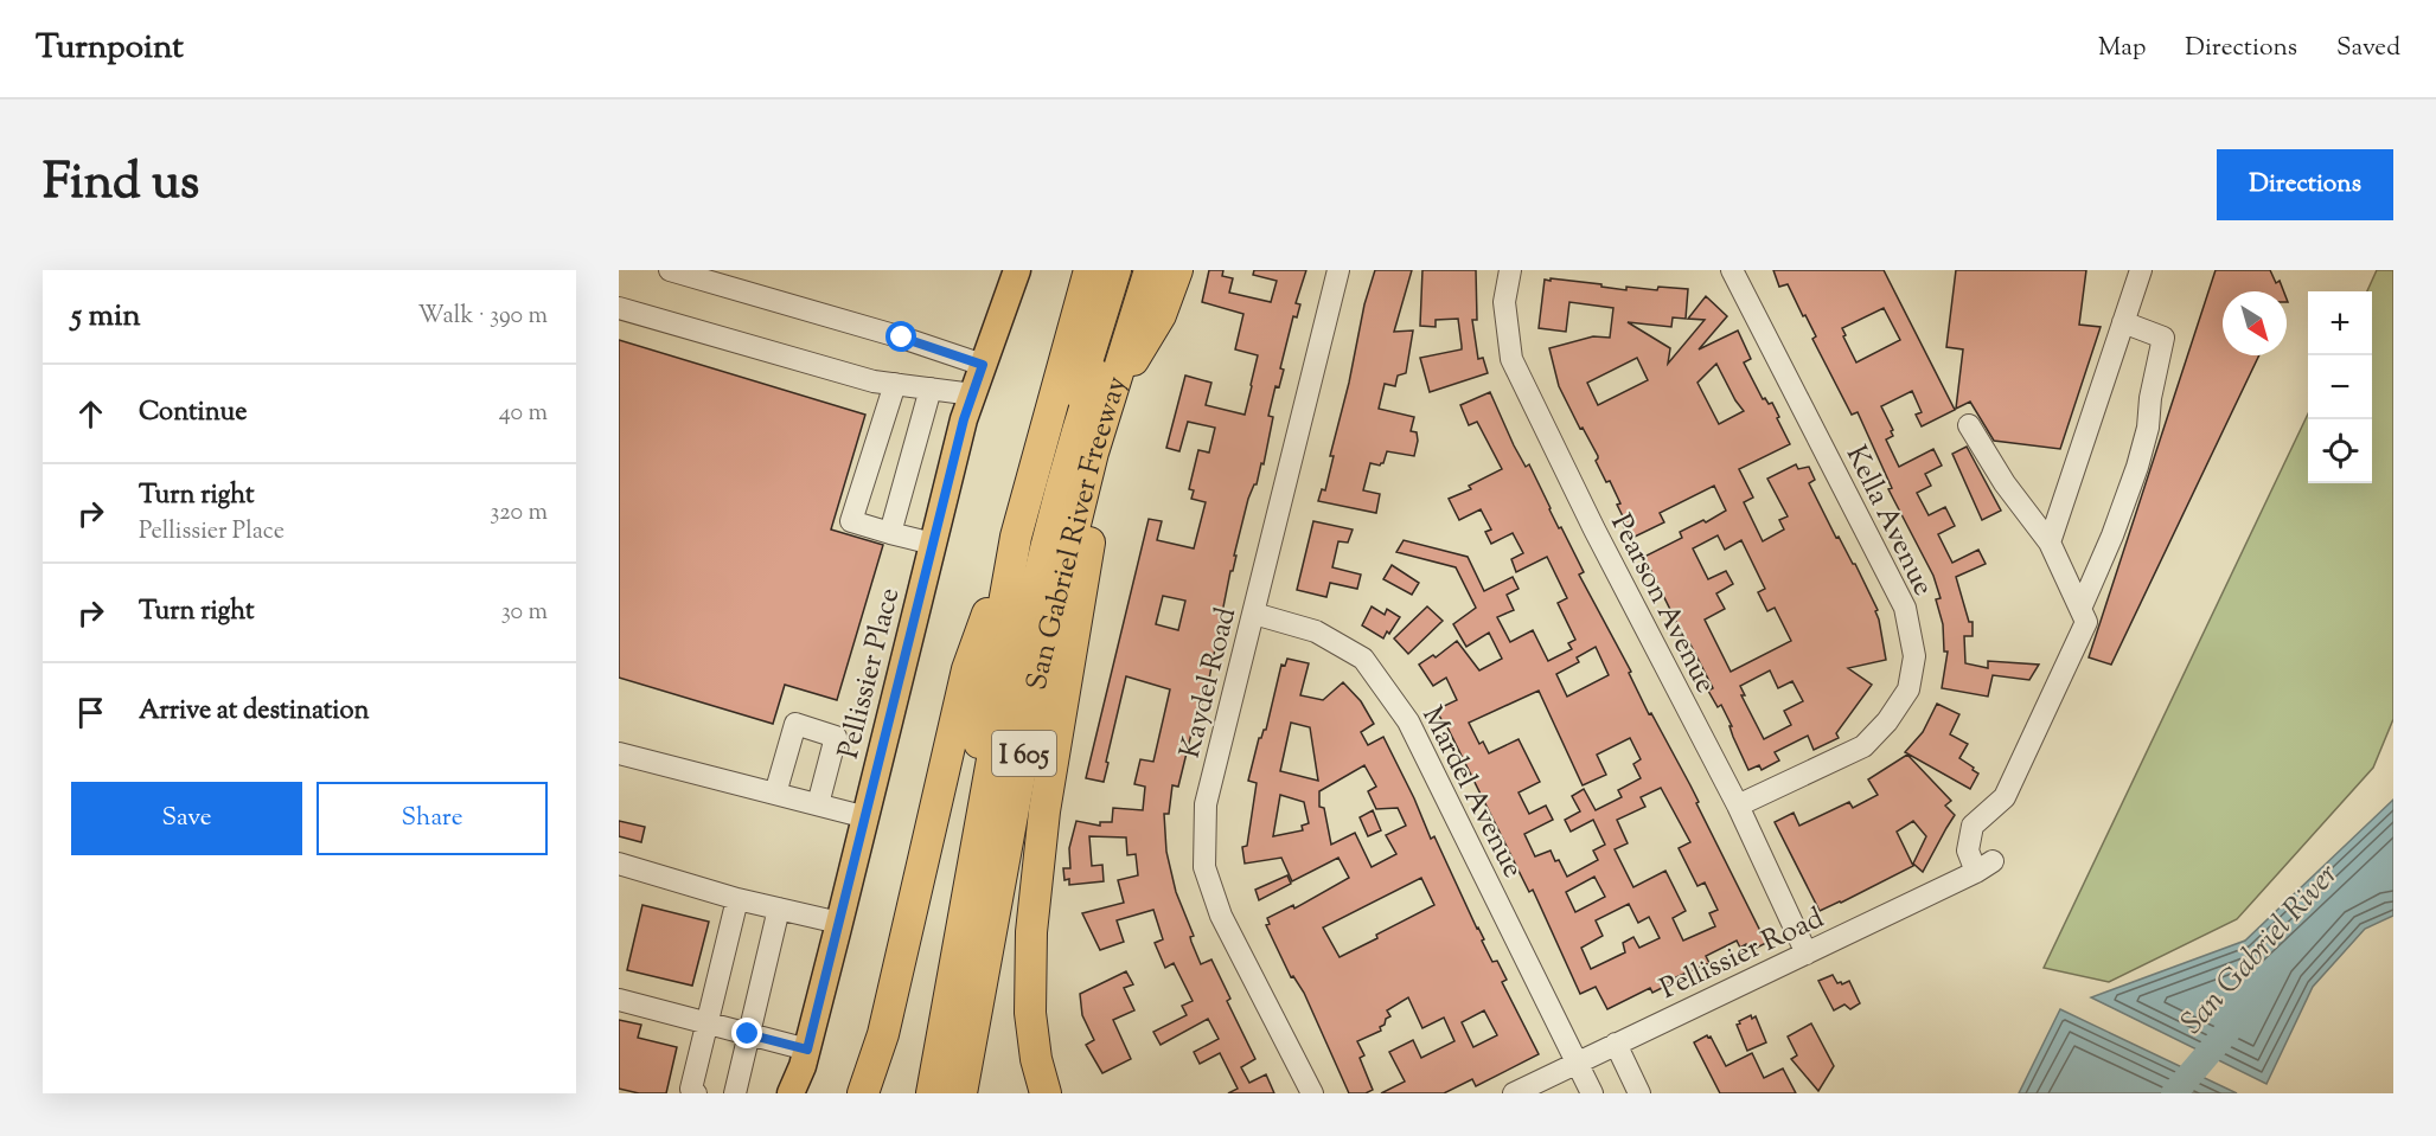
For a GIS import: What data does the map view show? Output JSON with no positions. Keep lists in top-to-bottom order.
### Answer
{
  "streets": {
    "highway": ["San Gabriel River Freeway", "I 605"],
    "main road": ["Pellissier Place"],
    "street": [
      "Kella Avenue",
      "Pearson Avenue",
      "Kaydel Road",
      "Mardel Avenue",
      "Pellissier Road"
    ]
  },
  "crossings": [
    ["Kella Avenue", "Pearson Avenue"],
    ["Pearson Avenue", "Pellissier Road"],
    ["Kaydel Road", "Mardel Avenue"],
    ["Mardel Avenue", "Pellissier Road"]
  ],
  "water": ["San Gabriel River"],
  "north": "bottom right",
  "page": {
    "header": "Turnpoint",
    "nav": ["Map", "Directions", "Saved"],
    "title": "Find us",
    "buttons": [
      "Directions",
      ["Save", "Share"]
    ],
    "heading": ["5 min", "Walk · 390 m"],
    "map_buttons": ["+", "−"],
    "list": [
      ["Continue", "40 m"],
      ["Turn right", "Pellissier Place", "320 m"],
      ["Turn right", "30 m"],
      "Arrive at destination"
    ]
  }
}
